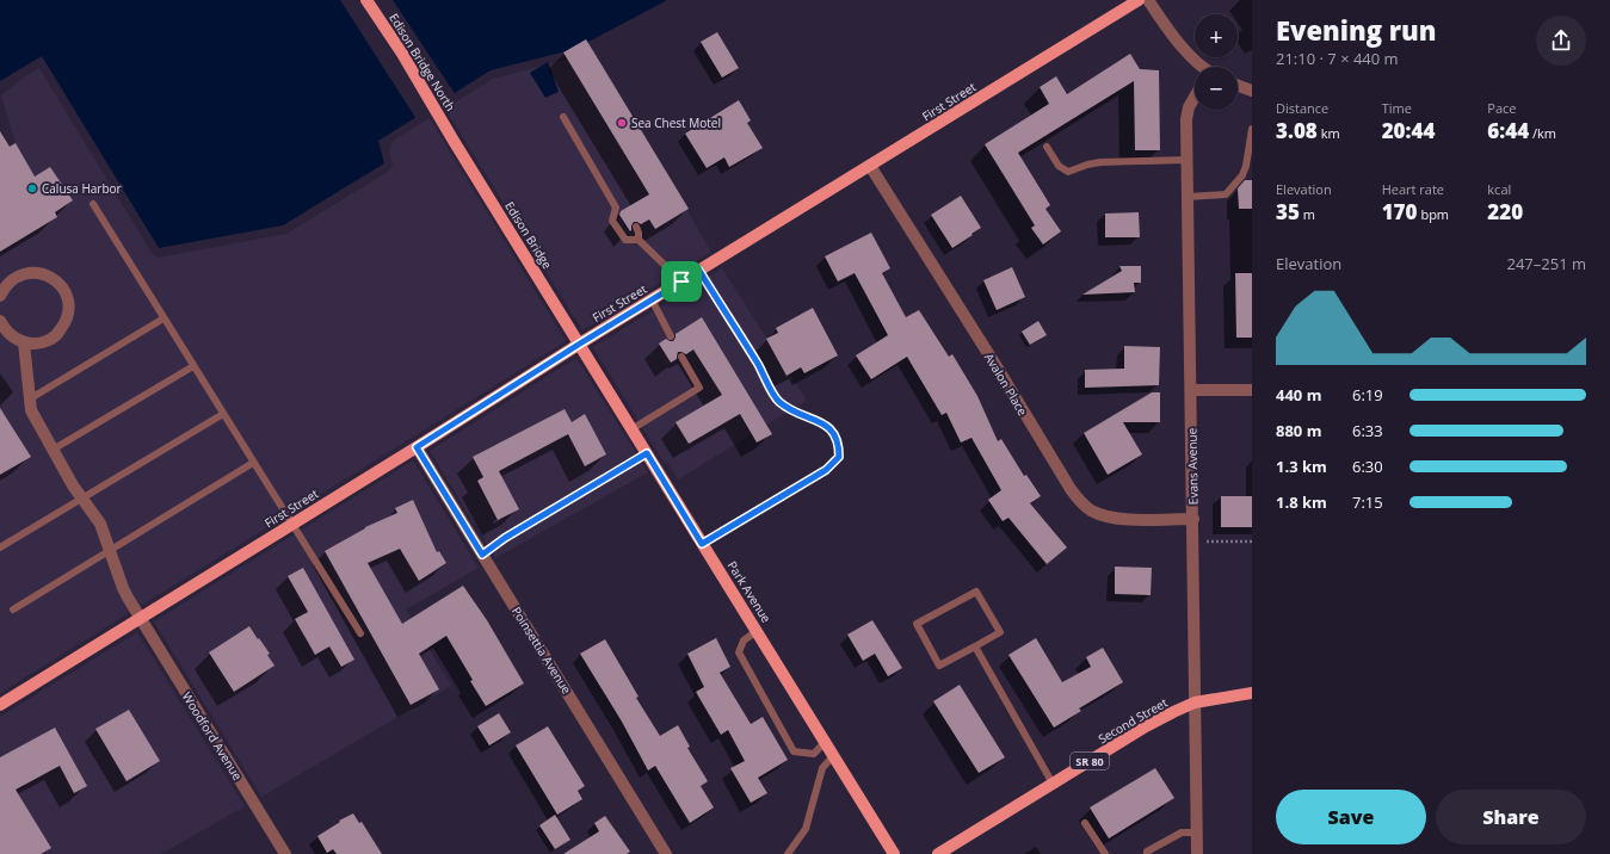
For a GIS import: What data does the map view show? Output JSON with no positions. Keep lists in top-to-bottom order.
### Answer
{
  "streets": {
    "main road": [
      "Edison Bridge North",
      "First Street",
      "Edison Bridge",
      "Park Avenue",
      "Second Street",
      "SR 80"
    ],
    "street": [
      "Avalon Place",
      "Evans Avenue",
      "Poinsettia Avenue",
      "Woodford Avenue"
    ]
  },
  "crossings": [
    ["Edison Bridge North", "Edison Bridge"],
    ["First Street", "Edison Bridge"],
    ["First Street", "Avalon Place"],
    ["First Street", "Park Avenue"],
    ["First Street", "Poinsettia Avenue"],
    ["First Street", "Woodford Avenue"],
    ["Edison Bridge", "Park Avenue"],
    ["Avalon Place", "Evans Avenue"],
    ["Evans Avenue", "Second Street"]
  ],
  "places": ["Sea Chest Motel", "Calusa Harbor"],
  "page": {
    "heading": ["Evening run", "21:10 · 7 × 440 m"],
    "map_buttons": ["+", "−"],
    "stats": [
      ["Distance", "3.08 km"],
      ["Time", "20:44"],
      ["Pace", "6:44 /km"],
      ["Elevation", "35 m"],
      ["Heart rate", "170 bpm"],
      ["kcal", "220"]
    ],
    "chart": ["Elevation", "247–251 m"],
    "list": [
      {
        "name": "440 m",
        "note": "6:19"
      },
      {
        "name": "880 m",
        "note": "6:33"
      },
      {
        "name": "1.3 km",
        "note": "6:30"
      },
      {
        "name": "1.8 km",
        "note": "7:15"
      }
    ],
    "buttons": ["Save", "Share"]
  }
}
